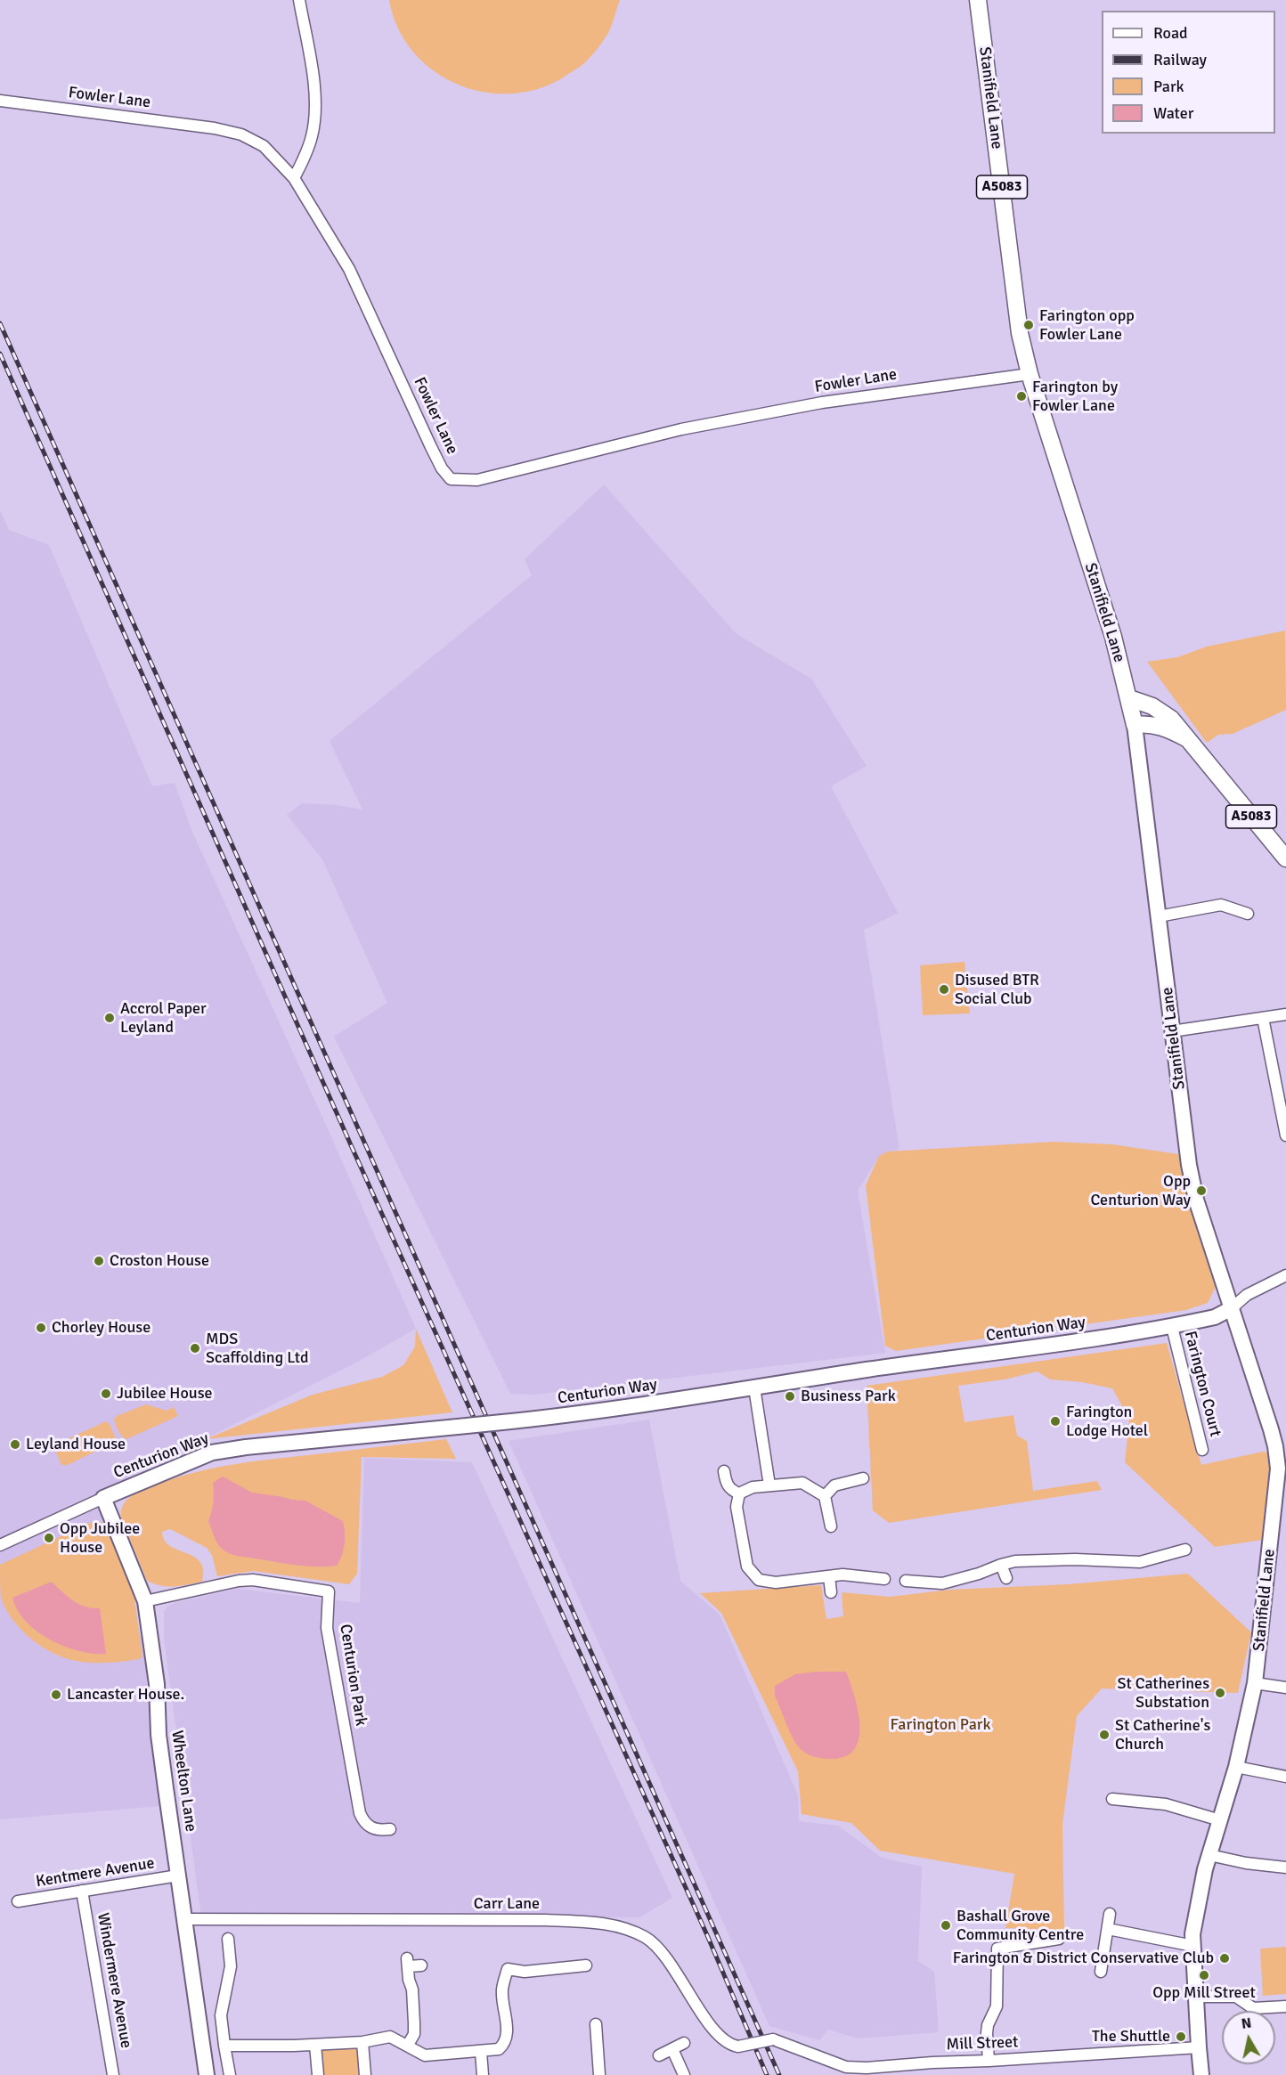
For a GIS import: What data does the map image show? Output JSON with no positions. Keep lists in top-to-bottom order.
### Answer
{
  "streets": {
    "main road": ["Stanifield Lane", "A5083"],
    "street": [
      "Fowler Lane",
      "Centurion Way",
      "Farington Court",
      "Centurion Park",
      "Wheelton Lane",
      "Kentmere Avenue",
      "Carr Lane",
      "Windermere Avenue",
      "Mill Street"
    ]
  },
  "crossings": [
    ["Fowler Lane", "Stanifield Lane"],
    ["Stanifield Lane", "A5083"],
    ["Stanifield Lane", "Centurion Way"],
    ["Stanifield Lane", "Mill Street"],
    ["Centurion Way", "Farington Court"],
    ["Centurion Way", "Wheelton Lane"],
    ["Centurion Park", "Wheelton Lane"],
    ["Wheelton Lane", "Kentmere Avenue"],
    ["Wheelton Lane", "Carr Lane"],
    ["Kentmere Avenue", "Windermere Avenue"],
    ["Carr Lane", "Mill Street"]
  ],
  "parks": ["Farington Park"],
  "places": [
    "Farington opp Fowler Lane",
    "Farington by Fowler Lane",
    "Disused BTR Social Club",
    "Accrol Paper Leyland",
    "Opp Centurion Way",
    "Croston House",
    "Chorley House",
    "MDS Scaffolding Ltd",
    "Jubilee House",
    "Business Park",
    "Farington Lodge Hotel",
    "Leyland House",
    "Opp Jubilee House",
    "St Catherines Substation",
    "Lancaster House.",
    "St Catherine's Church",
    "Bashall Grove Community Centre",
    "Farington & District Conservative Club",
    "Opp Mill Street",
    "The Shuttle"
  ],
  "legend": [
    "Road",
    "Railway",
    "Park",
    "Water"
  ],
  "north": "top"
}
